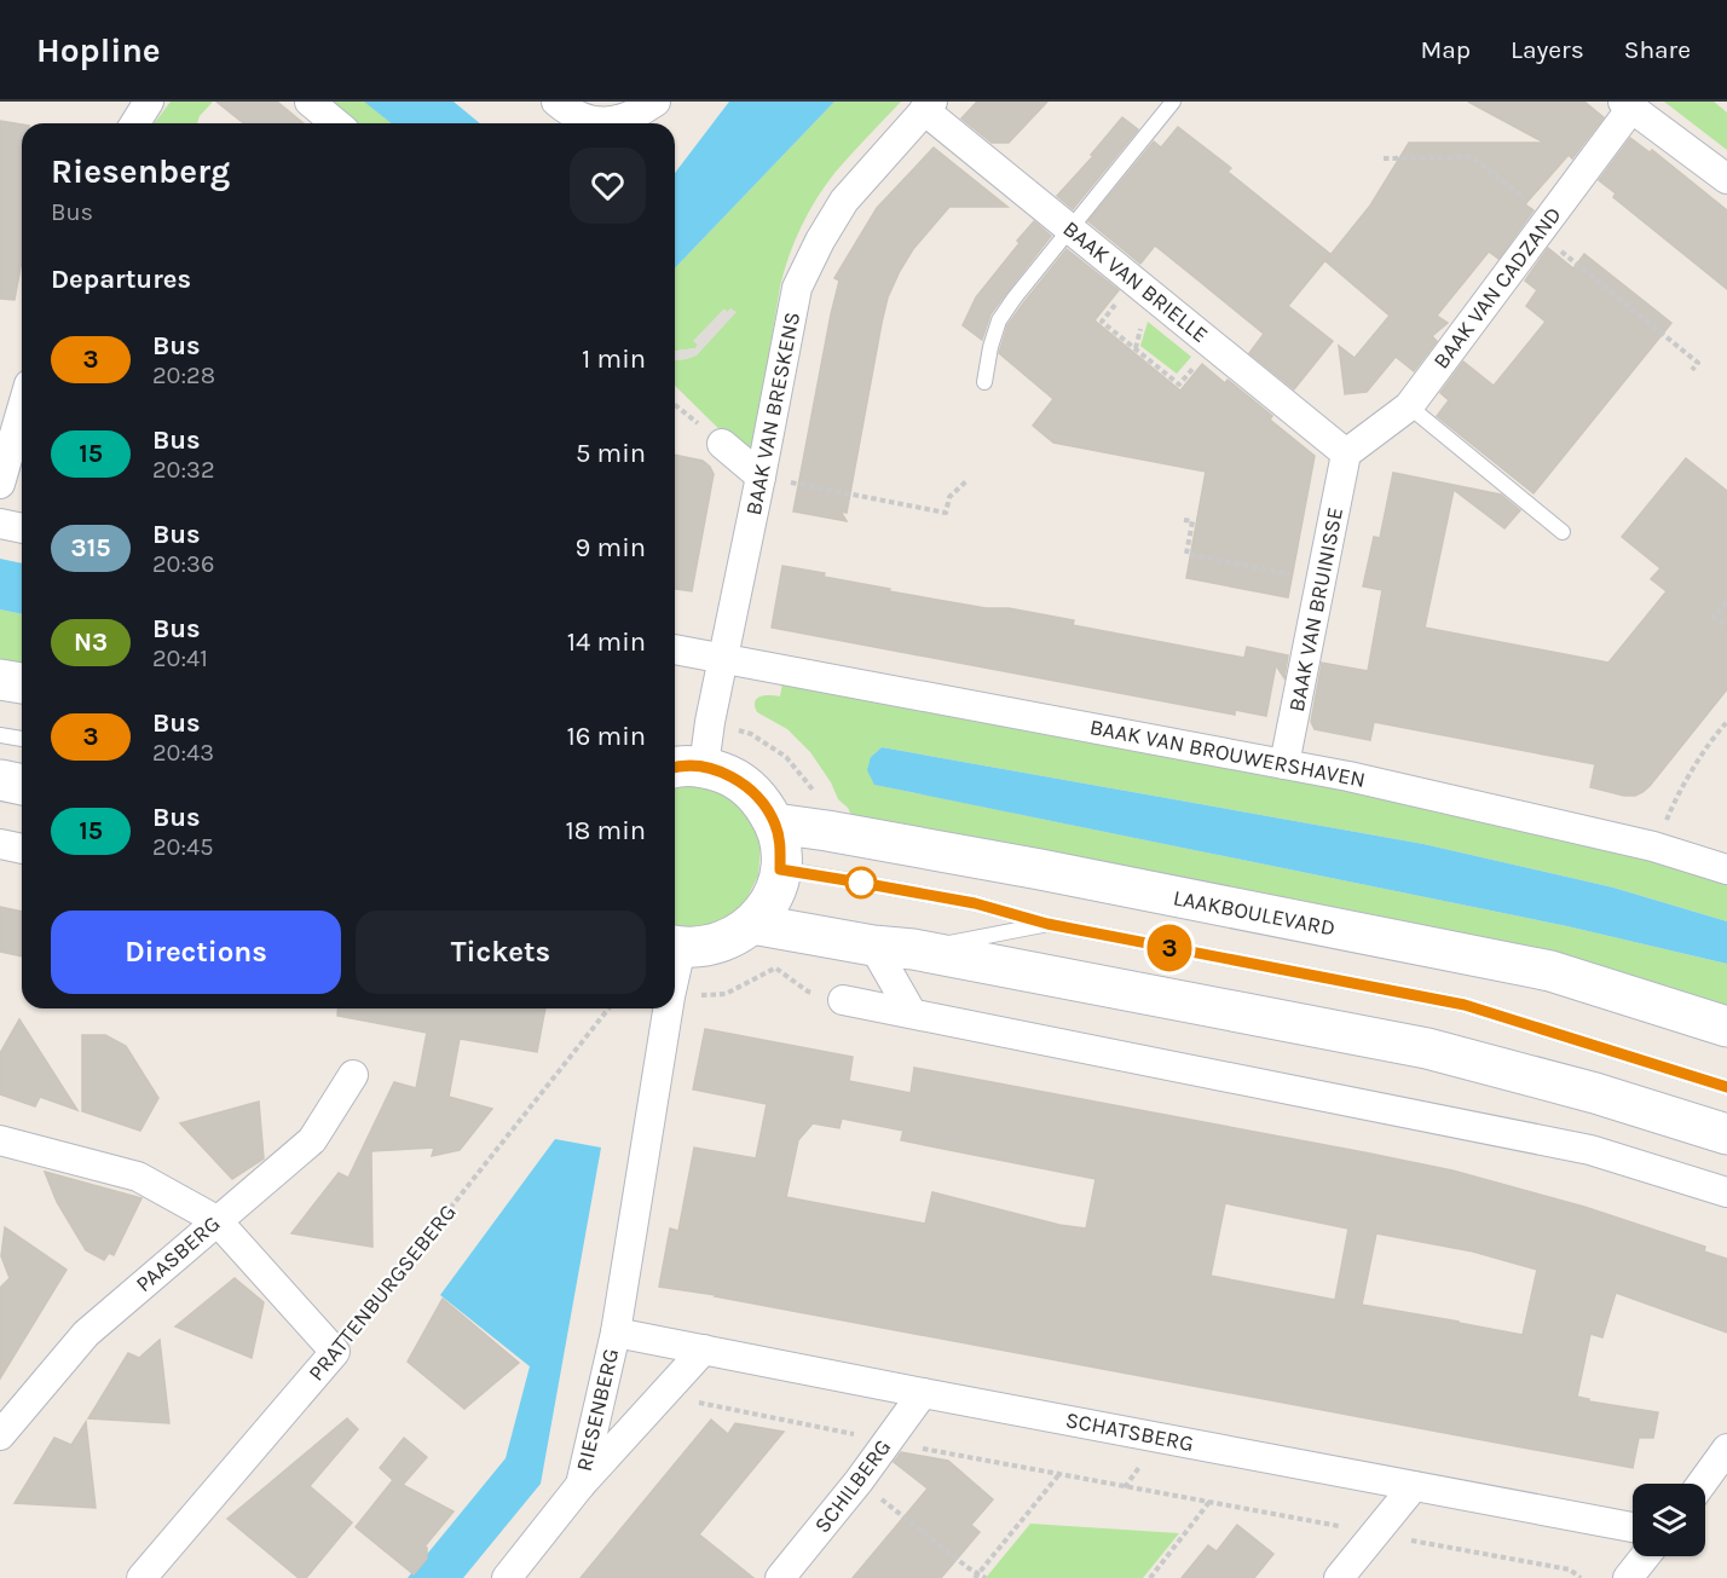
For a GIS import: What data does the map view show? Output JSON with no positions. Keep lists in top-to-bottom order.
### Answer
{
  "streets": {
    "main road": ["LAAKBOULEVARD"],
    "street": [
      "BAAK VAN BRIELLE",
      "BAAK VAN CADZAND",
      "BAAK VAN BRESKENS",
      "BAAK VAN BRUINISSE",
      "BAAK VAN BROUWERSHAVEN",
      "PAASBERG",
      "PRATTENBURGSEBERG",
      "RIESENBERG",
      "SCHATSBERG",
      "SCHILBERG"
    ]
  },
  "crossings": [
    ["BAAK VAN BRIELLE", "BAAK VAN CADZAND"],
    ["BAAK VAN BRIELLE", "BAAK VAN BRESKENS"],
    ["BAAK VAN BRIELLE", "BAAK VAN BRUINISSE"],
    ["BAAK VAN CADZAND", "BAAK VAN BRUINISSE"],
    ["BAAK VAN BRESKENS", "BAAK VAN BROUWERSHAVEN"],
    ["BAAK VAN BRUINISSE", "BAAK VAN BROUWERSHAVEN"],
    ["RIESENBERG", "SCHATSBERG"],
    ["SCHATSBERG", "SCHILBERG"]
  ],
  "lines": ["bus line 3"],
  "page": {
    "header": "Hopline",
    "nav": ["Map", "Layers", "Share"],
    "on_map": "3",
    "heading": [
      ["Riesenberg", "Bus"],
      "Departures"
    ],
    "list": [
      {
        "mark": "3",
        "name": "Bus",
        "note": "20:28",
        "value": "1 min"
      },
      {
        "mark": "15",
        "name": "Bus",
        "note": "20:32",
        "value": "5 min"
      },
      {
        "mark": "315",
        "name": "Bus",
        "note": "20:36",
        "value": "9 min"
      },
      {
        "mark": "N3",
        "name": "Bus",
        "note": "20:41",
        "value": "14 min"
      },
      {
        "mark": "3",
        "name": "Bus",
        "note": "20:43",
        "value": "16 min"
      },
      {
        "mark": "15",
        "name": "Bus",
        "note": "20:45",
        "value": "18 min"
      }
    ],
    "buttons": ["Directions", "Tickets"]
  }
}
